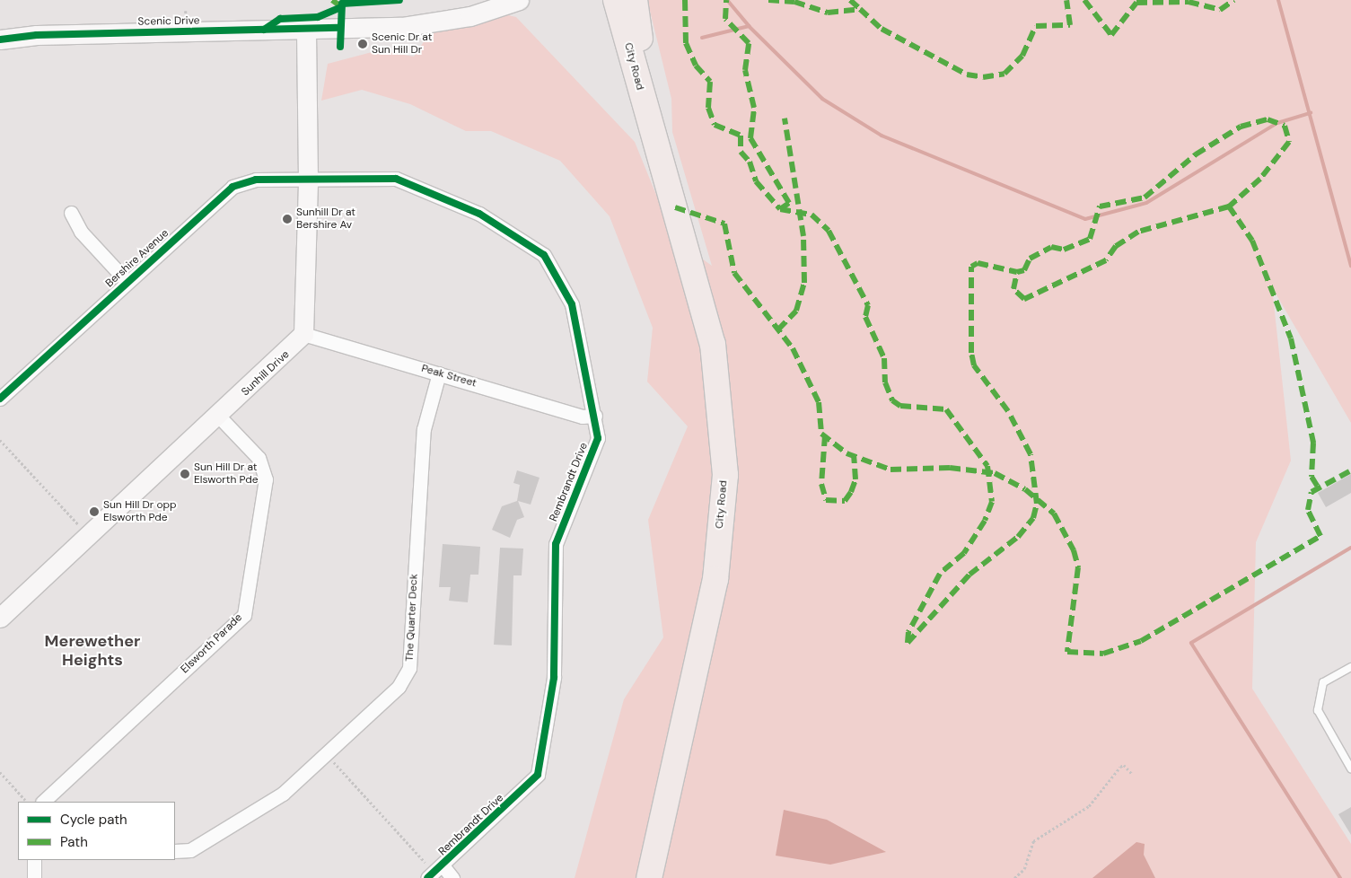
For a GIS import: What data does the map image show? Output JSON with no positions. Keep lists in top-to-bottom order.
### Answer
{
  "streets": {
    "highway": ["City Road"],
    "street": [
      "Scenic Drive",
      "Bershire Avenue",
      "Sunhill Drive",
      "Peak Street",
      "Rembrandt Drive",
      "The Quarter Deck",
      "Elsworth Parade"
    ]
  },
  "crossings": [
    ["Bershire Avenue", "Rembrandt Drive"],
    ["Sunhill Drive", "Peak Street"],
    ["Sunhill Drive", "Elsworth Parade"],
    ["Peak Street", "Rembrandt Drive"],
    ["Peak Street", "The Quarter Deck"]
  ],
  "districts": ["Merewether Heights"],
  "places": [
    "Scenic Dr at Sun Hill Dr",
    "Sunhill Dr at Bershire Av",
    "Sun Hill Dr at Elsworth Pde",
    "Sun Hill Dr opp Elsworth Pde"
  ],
  "legend": ["Cycle path", "Path"]
}
